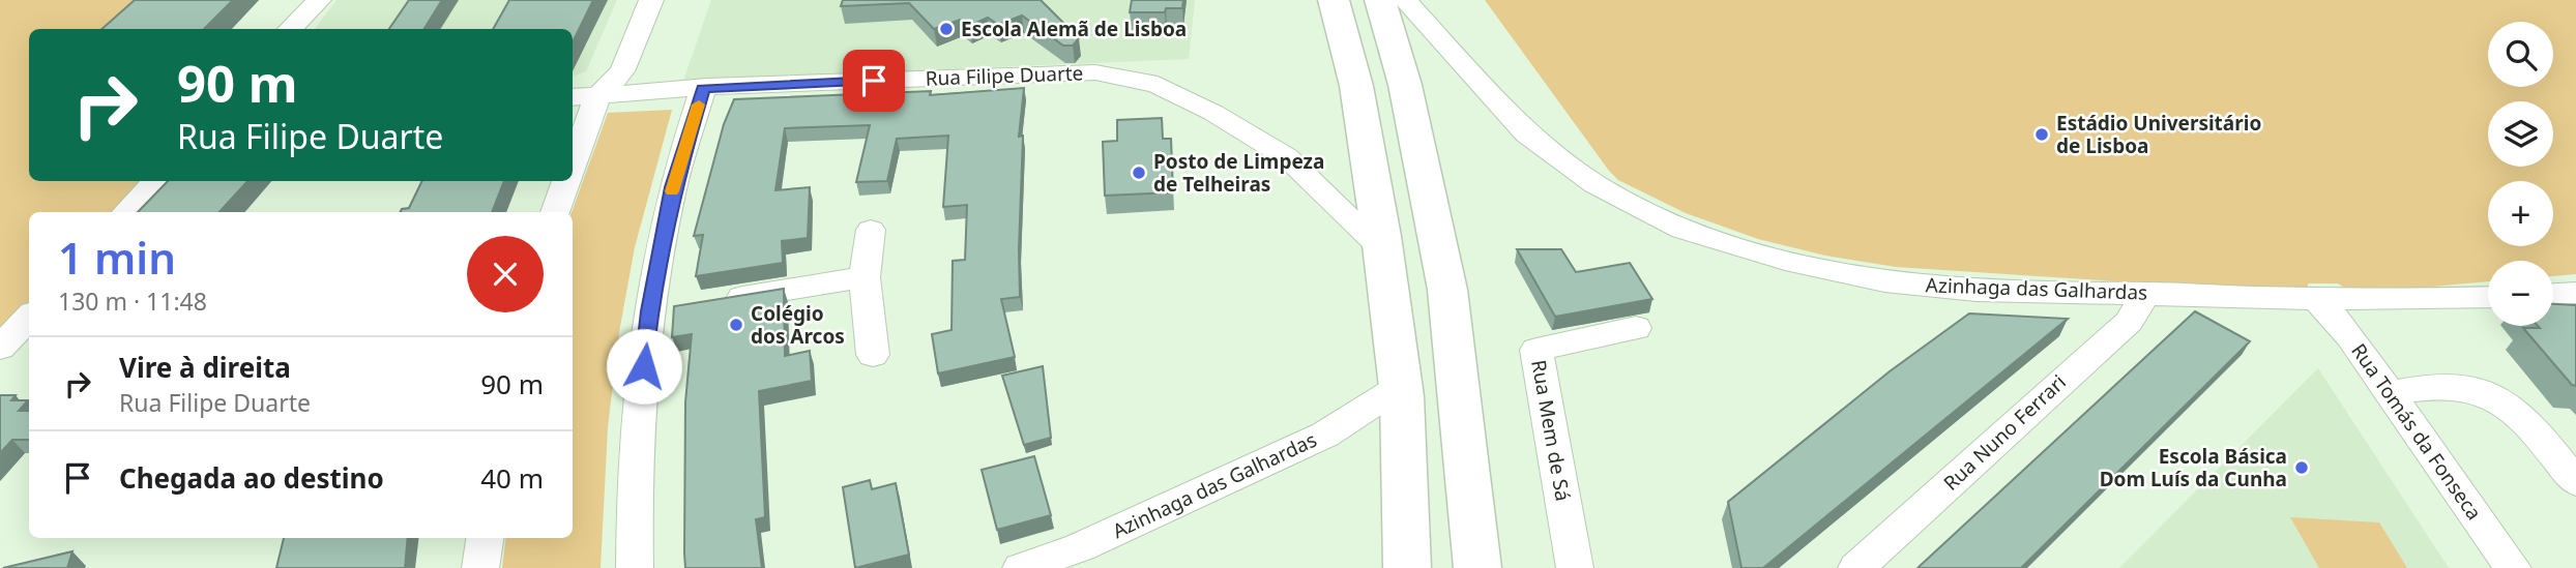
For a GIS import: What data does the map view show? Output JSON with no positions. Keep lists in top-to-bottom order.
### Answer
{
  "streets": {
    "street": [
      "Rua Filipe Duarte",
      "Azinhaga das Galhardas",
      "Rua Mem de Sá",
      "Rua Tomás da Fonseca",
      "Rua Nuno Ferrari"
    ]
  },
  "crossings": [
    ["Azinhaga das Galhardas", "Rua Tomás da Fonseca"],
    ["Azinhaga das Galhardas", "Rua Nuno Ferrari"]
  ],
  "places": [
    "Escola Alemã de Lisboa",
    "Estádio Universitário de Lisboa",
    "Posto de Limpeza de Telheiras",
    "Colégio dos Arcos",
    "Escola Básica Dom Luís da Cunha"
  ],
  "page": {
    "map_buttons": ["+", "−"],
    "turn": ["90 m", "Rua Filipe Duarte"],
    "heading": ["1 min", "130 m · 11:48"],
    "list": [
      {
        "name": "Vire à direita",
        "note": "Rua Filipe Duarte",
        "value": "90 m"
      },
      {
        "name": "Chegada ao destino",
        "value": "40 m"
      }
    ]
  }
}
